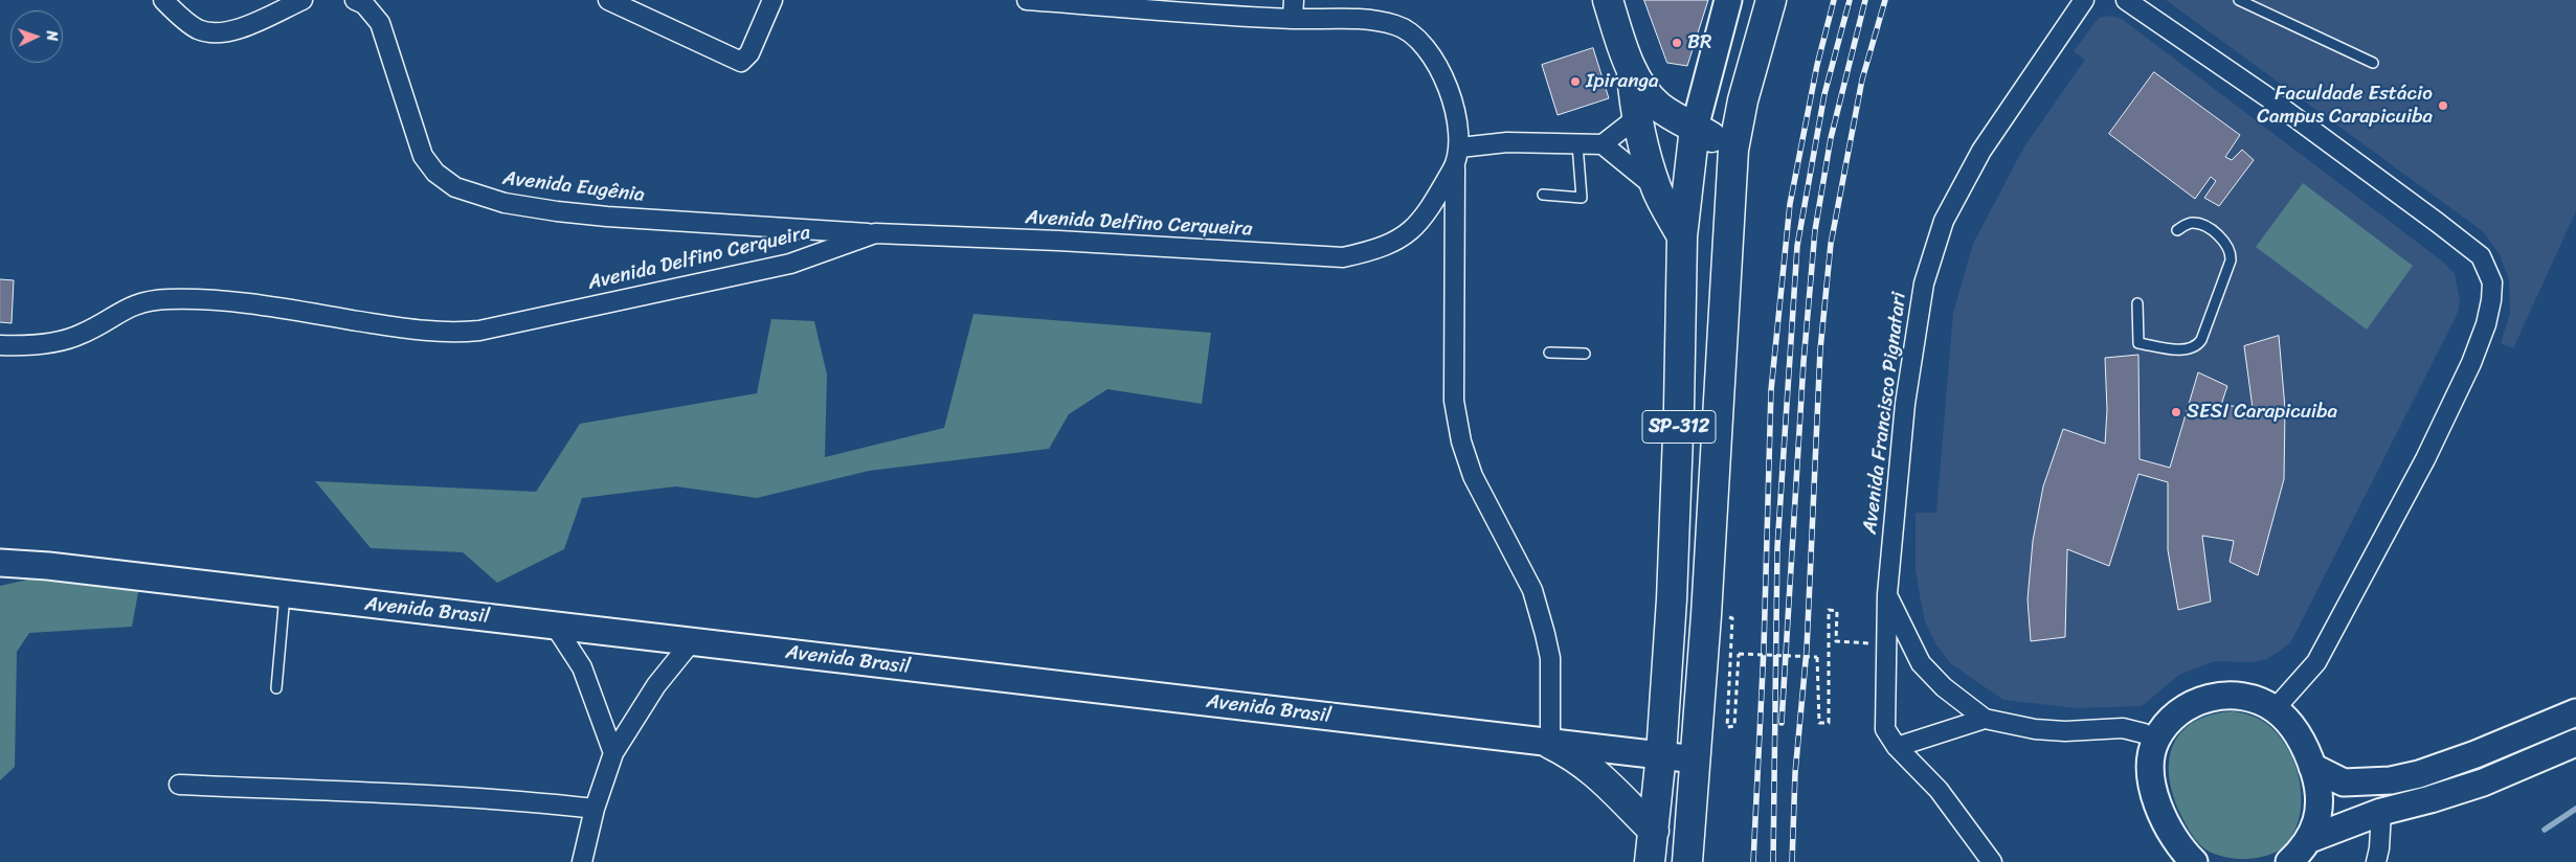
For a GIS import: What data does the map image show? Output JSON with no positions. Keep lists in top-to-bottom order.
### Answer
{
  "streets": {
    "main road": ["SP-312", "Avenida Brasil"],
    "street": ["Avenida Eugênia", "Avenida Delfino Cerqueira", "Avenida Francisco Pignatari"]
  },
  "crossings": [
    ["Avenida Eugênia", "Avenida Delfino Cerqueira"],
    ["SP-312", "Avenida Brasil"]
  ],
  "places": [
    "BR",
    "Ipiranga",
    "Faculdade Estácio Campus Carapicuiba",
    "SESI Carapicuiba"
  ],
  "north": "right"
}
